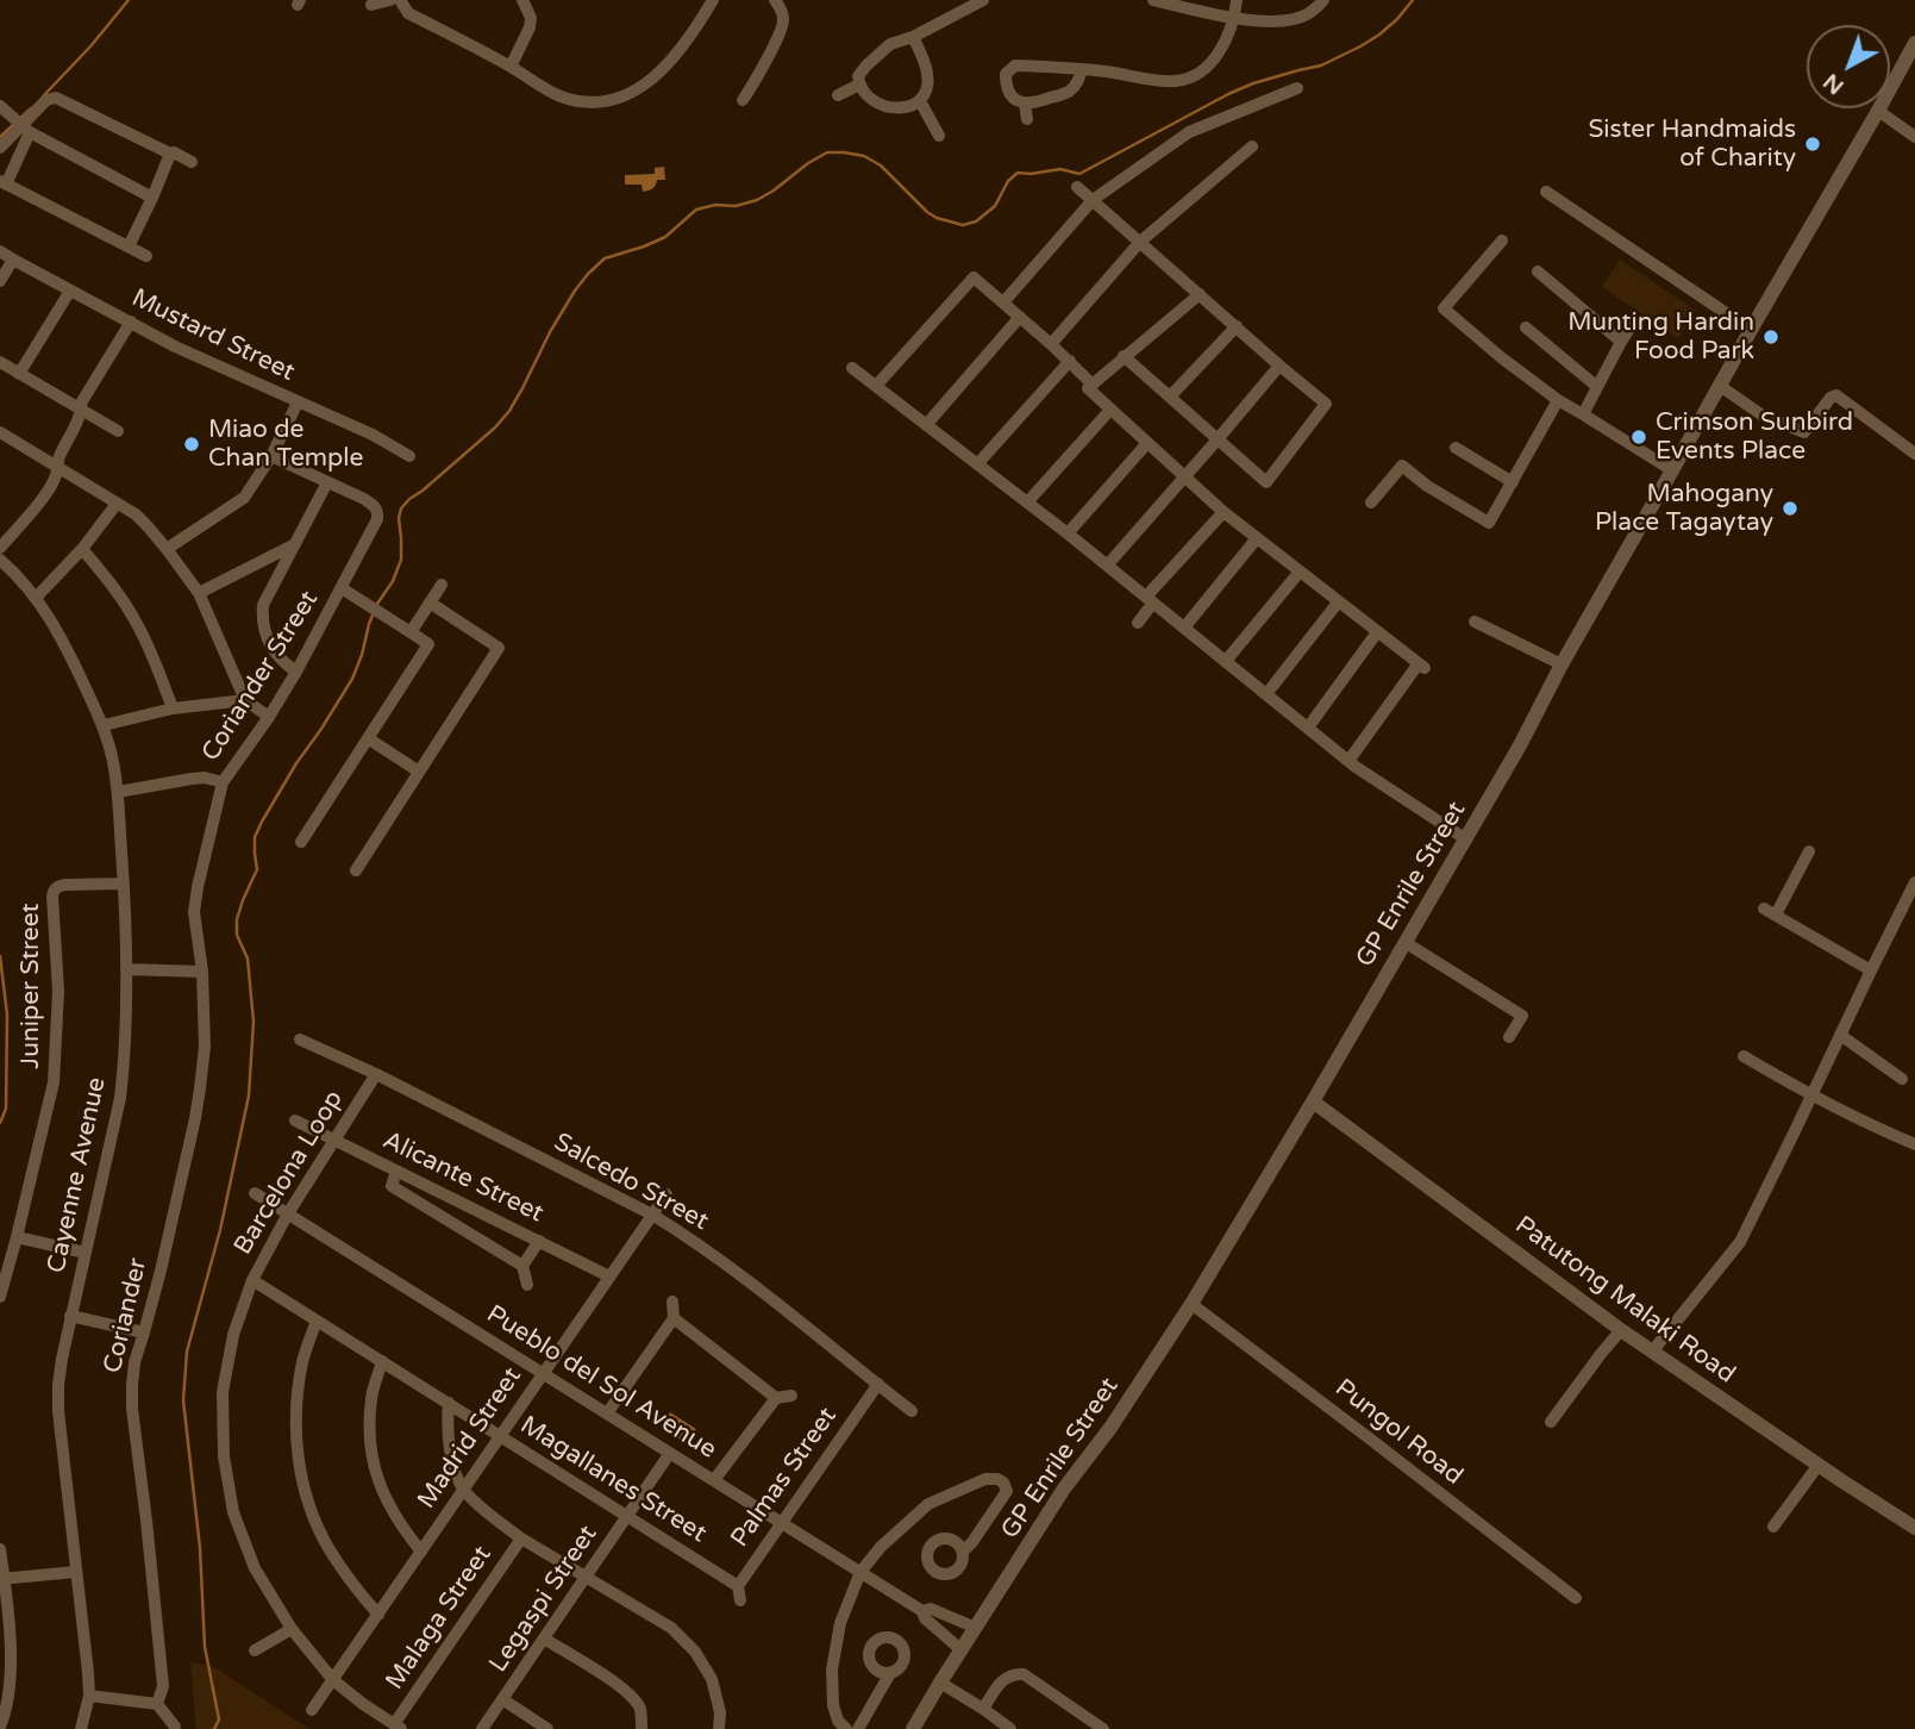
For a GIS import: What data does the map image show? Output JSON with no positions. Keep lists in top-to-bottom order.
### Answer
{
  "streets": {
    "street": [
      "Mustard Street",
      "Coriander Street",
      "GP Enrile Street",
      "Juniper Street",
      "Barcelona Loop",
      "Cayenne Avenue",
      "Alicante Street",
      "Salcedo Street",
      "Patutong Malaki Road",
      "Coriander",
      "Pueblo del Sol Avenue",
      "Pungol Road",
      "Madrid Street",
      "Palmas Street",
      "Magallanes Street",
      "Legaspi Street",
      "Malaga Street"
    ]
  },
  "crossings": [
    ["Coriander Street", "Coriander"],
    ["GP Enrile Street", "Patutong Malaki Road"],
    ["GP Enrile Street", "Pueblo del Sol Avenue"],
    ["GP Enrile Street", "Pungol Road"],
    ["Juniper Street", "Cayenne Avenue"],
    ["Barcelona Loop", "Alicante Street"],
    ["Barcelona Loop", "Salcedo Street"],
    ["Barcelona Loop", "Pueblo del Sol Avenue"],
    ["Barcelona Loop", "Madrid Street"],
    ["Barcelona Loop", "Magallanes Street"],
    ["Barcelona Loop", "Malaga Street"],
    ["Alicante Street", "Madrid Street"],
    ["Salcedo Street", "Madrid Street"],
    ["Salcedo Street", "Palmas Street"],
    ["Pueblo del Sol Avenue", "Madrid Street"],
    ["Pueblo del Sol Avenue", "Palmas Street"],
    ["Pueblo del Sol Avenue", "Legaspi Street"],
    ["Madrid Street", "Magallanes Street"],
    ["Palmas Street", "Magallanes Street"],
    ["Magallanes Street", "Legaspi Street"]
  ],
  "places": [
    "Sister Handmaids of Charity",
    "Munting Hardin Food Park",
    "Crimson Sunbird Events Place",
    "Miao de Chan Temple",
    "Mahogany Place Tagaytay"
  ],
  "north": "bottom left"
}
